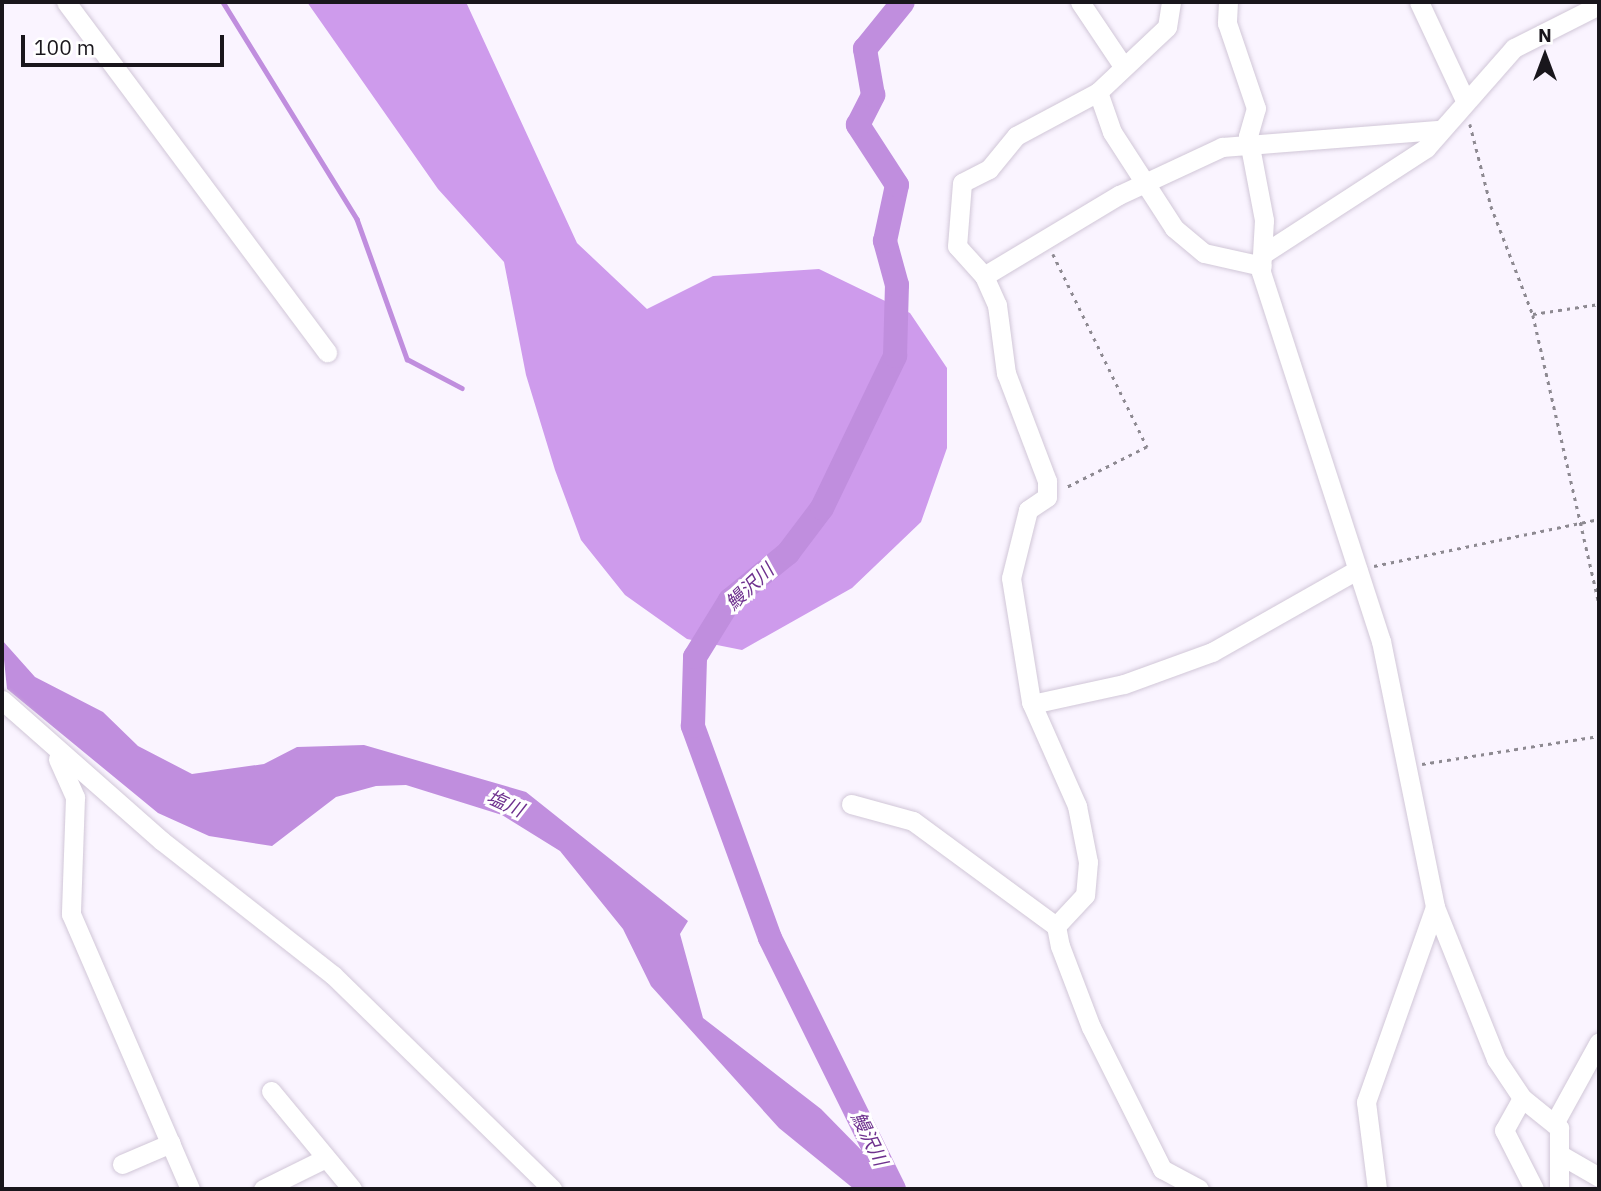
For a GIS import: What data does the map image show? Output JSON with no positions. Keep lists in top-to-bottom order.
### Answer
{
  "water": ["鰻沢川", "塩川"],
  "scale_bar": "100 m",
  "north": "top"
}
